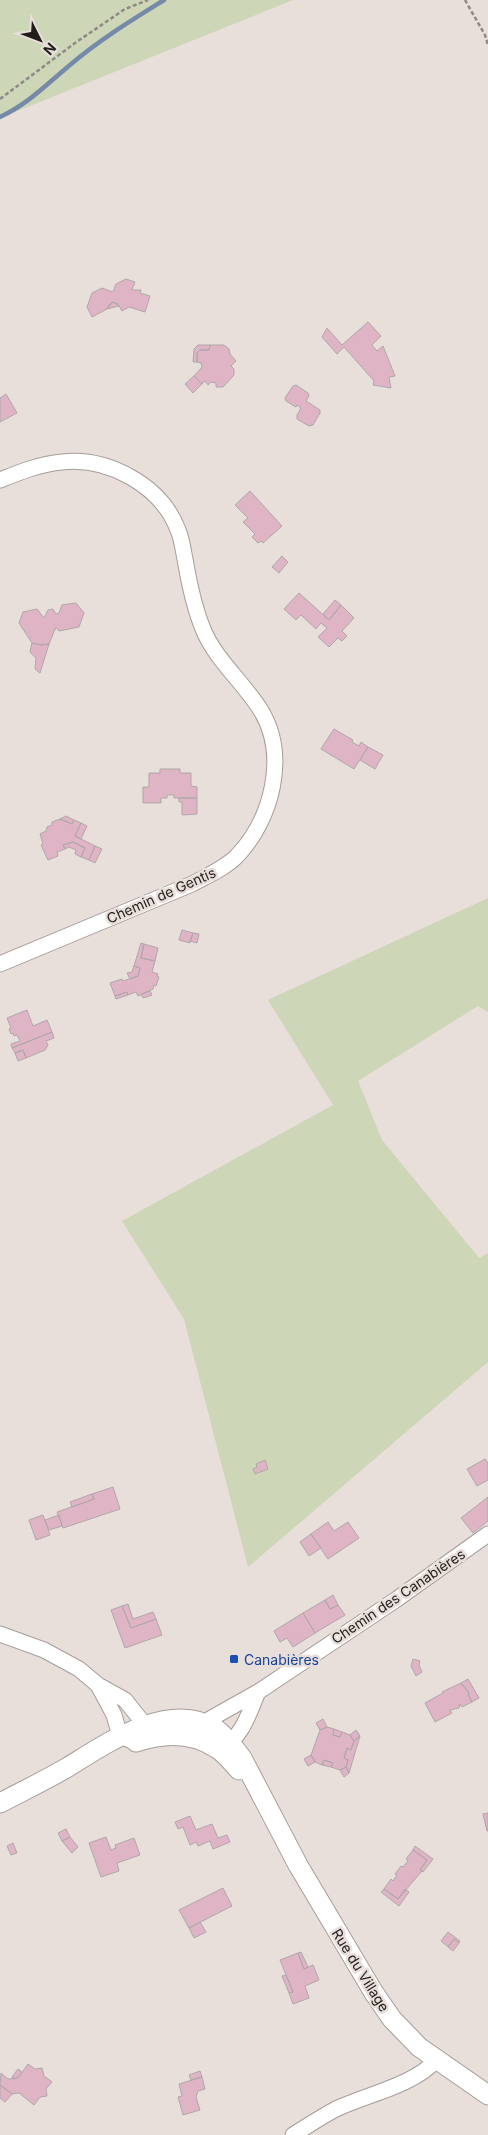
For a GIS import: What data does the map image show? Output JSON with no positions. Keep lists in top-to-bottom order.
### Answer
{
  "streets": {
    "street": ["Chemin de Gentis", "Chemin des Canabières", "Rue du Village"]
  },
  "crossings": [
    ["Chemin des Canabières", "Rue du Village"]
  ],
  "places": {
    "transit": ["Canabières"]
  },
  "north": "bottom right"
}
